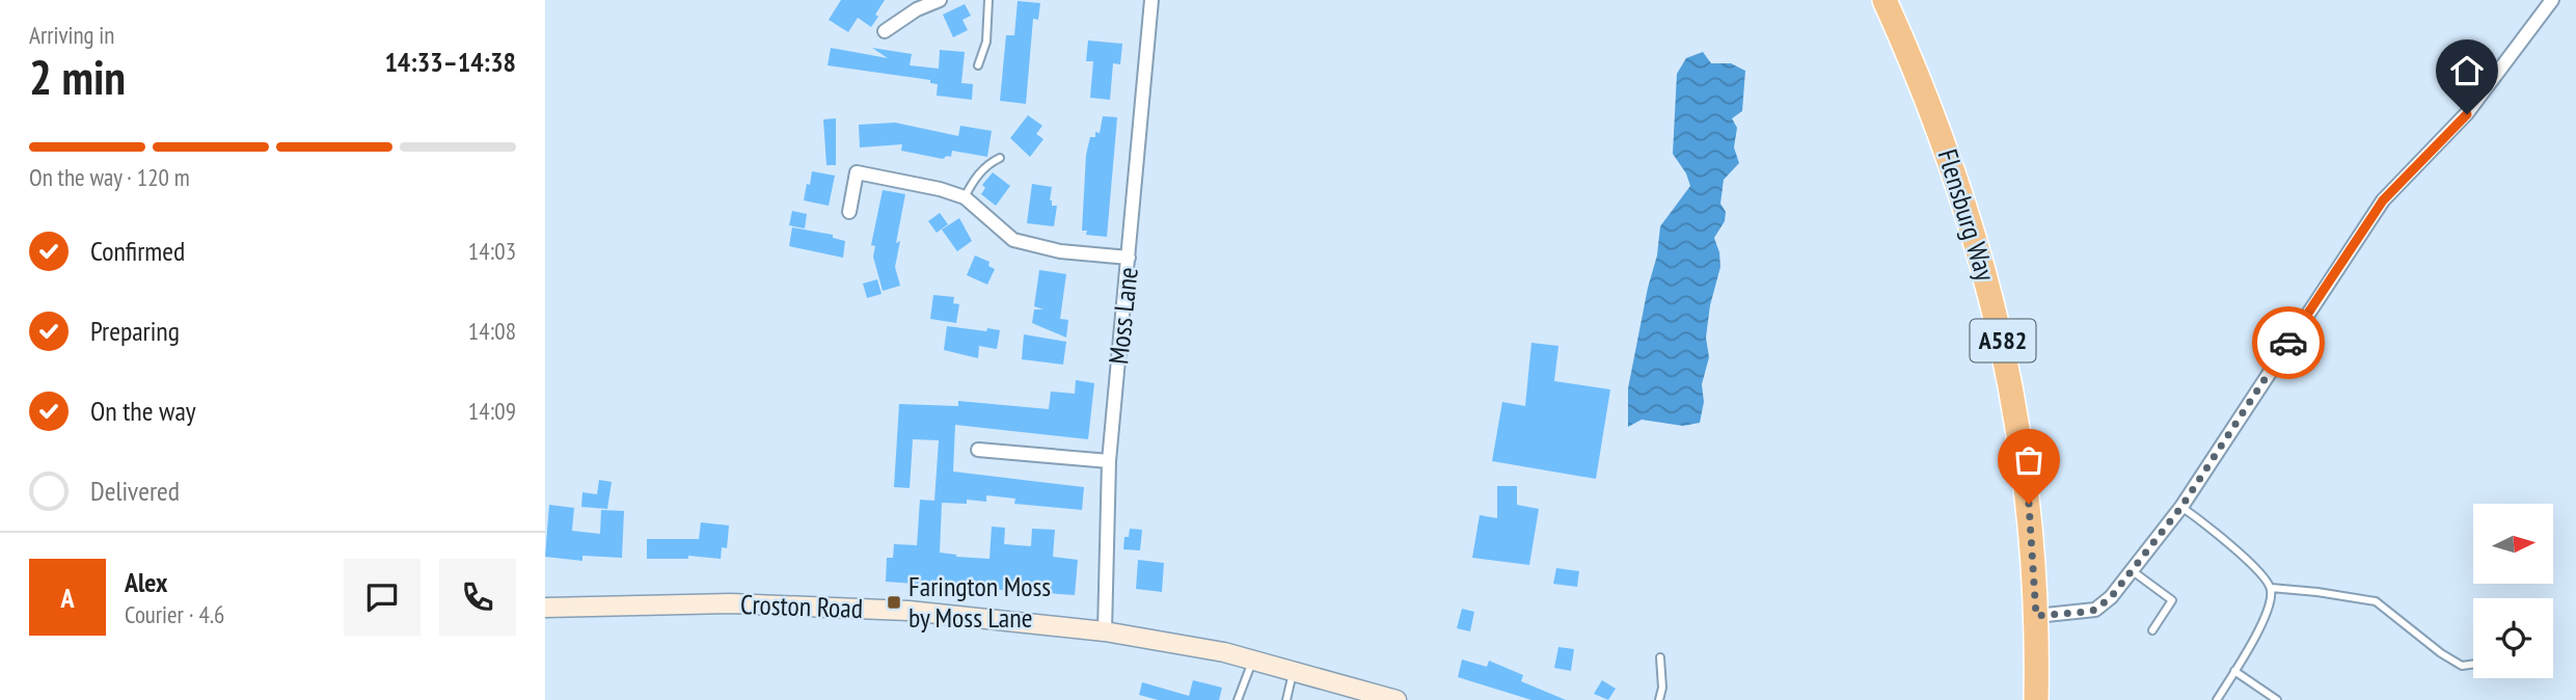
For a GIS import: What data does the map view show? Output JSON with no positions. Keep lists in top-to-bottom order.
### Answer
{
  "streets": {
    "highway": ["Flensburg Way", "A582"],
    "street": ["Moss Lane", "Croston Road"]
  },
  "crossings": [
    ["Moss Lane", "Croston Road"]
  ],
  "places": {
    "transit": ["Farington Moss by Moss Lane"]
  },
  "north": "right",
  "page": {
    "heading": ["2 min", "Arriving in", "14:33–14:38"],
    "panel": ["Alex", "Courier · 4.6"],
    "bar": "On the way · 120 m",
    "list": [
      ["Confirmed", "14:03"],
      ["Preparing", "14:08"],
      ["On the way", "14:09"],
      "Delivered"
    ],
    "round": "A"
  }
}
